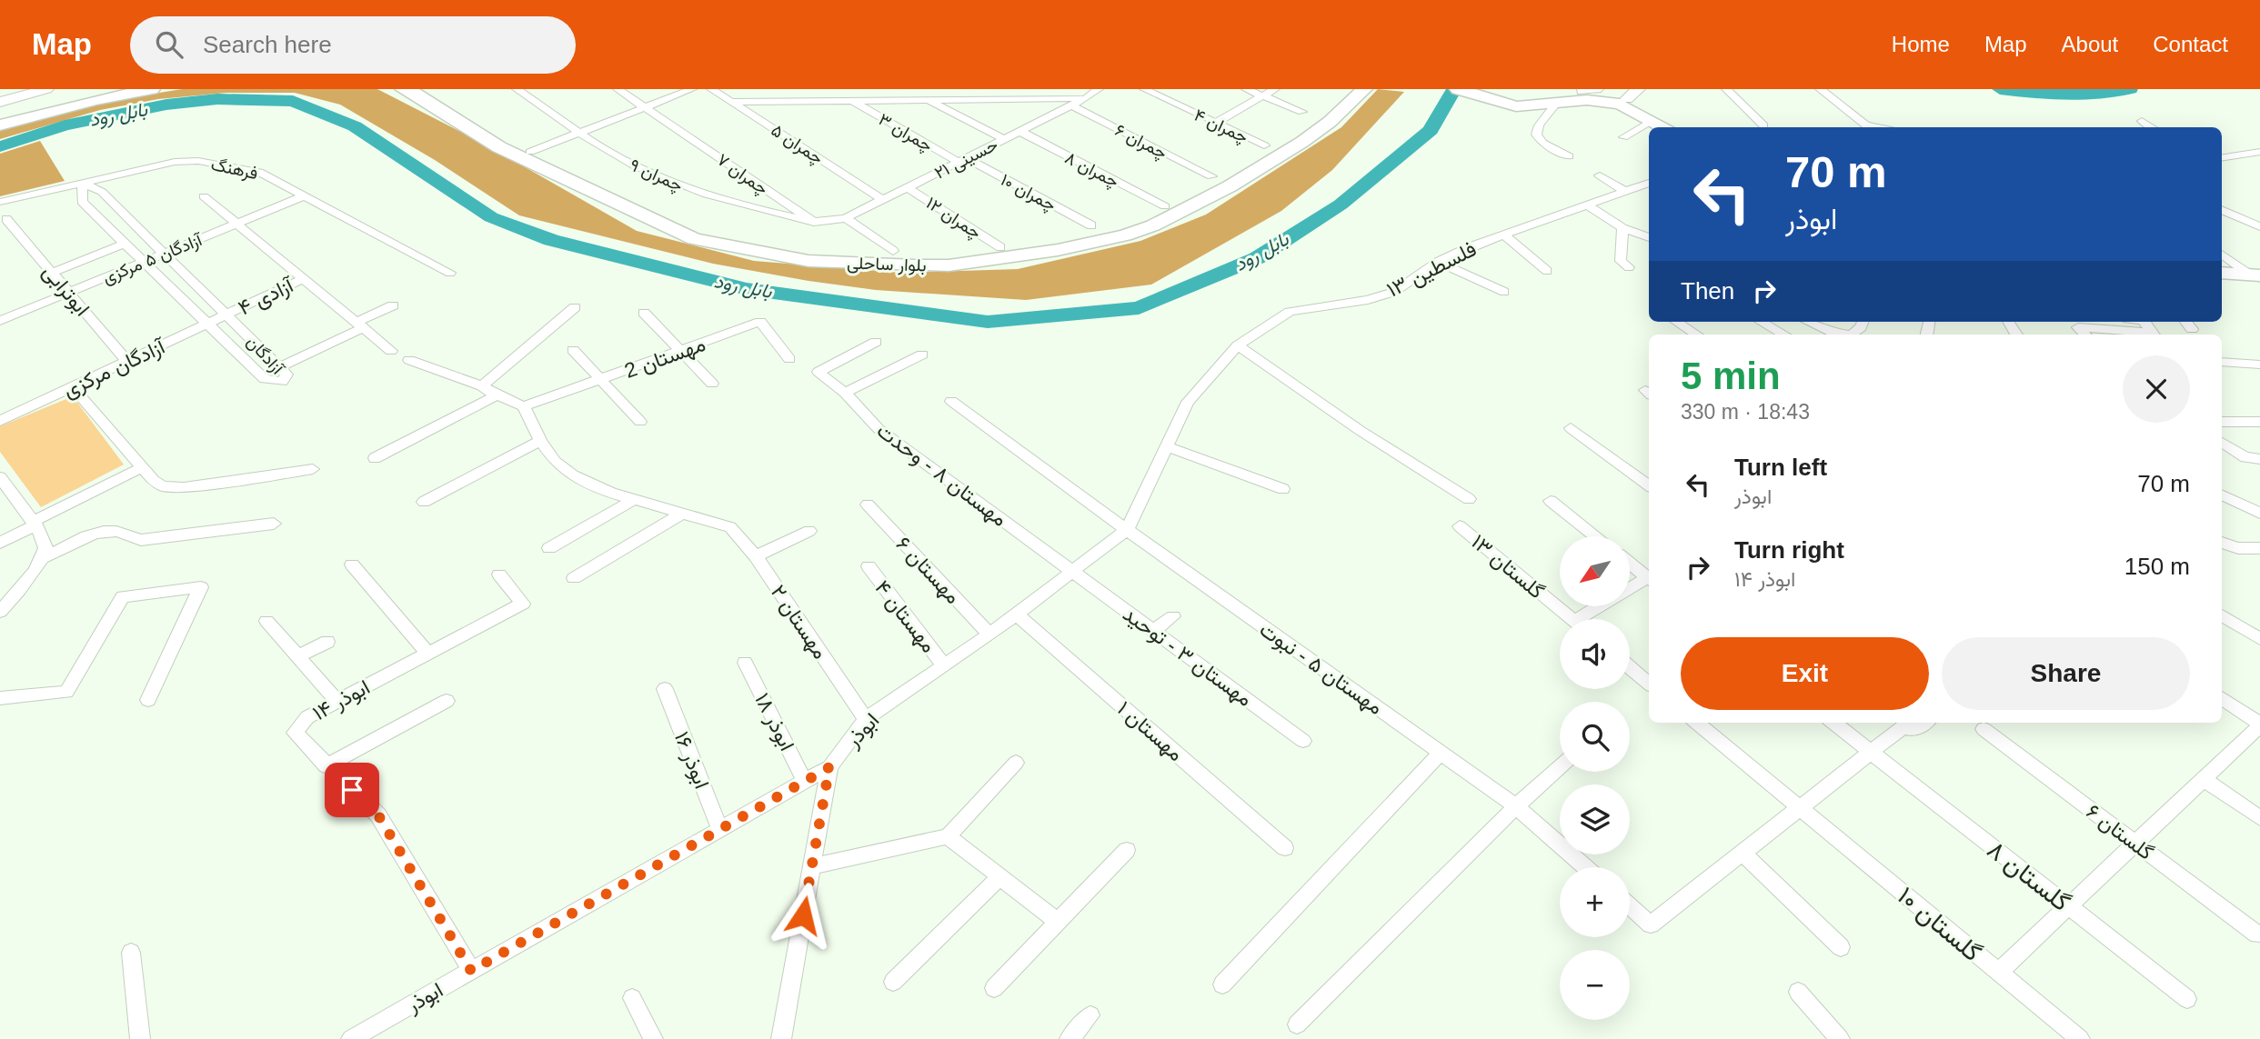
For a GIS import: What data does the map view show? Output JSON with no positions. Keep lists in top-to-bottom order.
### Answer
{
  "streets": {
    "main road": ["بلوار ساحلی"],
    "street": [
      "چمران ۴",
      "چمران ۳",
      "چمران ۶",
      "چمران ۵",
      "حسینی ۲۱",
      "فرهنگ",
      "چمران ۸",
      "چمران ۷",
      "چمران ۹",
      "چمران ۱۰",
      "چمران ۱۲",
      "آزادگان ۵ مرکزی",
      "فلسطین ۱۳",
      "ابوترابی",
      "آزادی ۴",
      "آزادگان",
      "مهستان 2",
      "آزادگان مرکزی",
      "مهستان ۸ - وحدت",
      "گلستان ۱۳",
      "مهستان ۶",
      "مهستان ۴",
      "مهستان ۲",
      "مهستان ۳ - توحید",
      "مهستان ۵ - نبوت",
      "ابوذر ۱۴",
      "ابوذر ۱۸",
      "ابوذر",
      "مهستان ۱",
      "ابوذر ۱۶",
      "گلستان ۶",
      "گلستان ۸",
      "گلستان ۱۰"
    ]
  },
  "crossings": [
    ["چمران ۳", "حسینی ۲۱"],
    ["چمران ۳", "چمران ۱۰"],
    ["چمران ۶", "حسینی ۲۱"],
    ["چمران ۵", "حسینی ۲۱"],
    ["حسینی ۲۱", "چمران ۸"],
    ["حسینی ۲۱", "چمران ۱۰"],
    ["حسینی ۲۱", "چمران ۱۲"],
    ["فرهنگ", "آزادگان ۵ مرکزی"],
    ["فرهنگ", "آزادگان"],
    ["چمران ۷", "چمران ۹"],
    ["آزادگان ۵ مرکزی", "ابوترابی"],
    ["آزادگان ۵ مرکزی", "آزادگان"],
    ["فلسطین ۱۳", "مهستان ۵ - نبوت"],
    ["فلسطین ۱۳", "ابوذر"],
    ["ابوترابی", "آزادگان مرکزی"],
    ["آزادی ۴", "آزادگان"],
    ["آزادی ۴", "آزادگان مرکزی"],
    ["آزادگان", "آزادگان مرکزی"],
    ["مهستان ۸ - وحدت", "مهستان ۳ - توحید"],
    ["مهستان ۸ - وحدت", "ابوذر"],
    ["مهستان ۶", "ابوذر"],
    ["مهستان ۴", "ابوذر"],
    ["مهستان ۲", "ابوذر"],
    ["مهستان ۳ - توحید", "ابوذر"],
    ["مهستان ۵ - نبوت", "ابوذر"],
    ["ابوذر ۱۴", "ابوذر"],
    ["ابوذر ۱۸", "ابوذر"],
    ["ابوذر", "مهستان ۱"],
    ["ابوذر", "ابوذر ۱۶"]
  ],
  "water": ["بابل رود"],
  "north": "bottom left",
  "page": {
    "header": "Map",
    "search": "Search here",
    "nav": [
      "Home",
      "Map",
      "About",
      "Contact"
    ],
    "turn": ["70 m", "ابوذر"],
    "then": "Then",
    "heading": ["5 min", "330 m · 18:43"],
    "list": [
      {
        "name": "Turn left",
        "note": "ابوذر",
        "value": "70 m"
      },
      {
        "name": "Turn right",
        "note": "ابوذر ۱۴",
        "value": "150 m"
      }
    ],
    "map_buttons": ["+", "−"],
    "buttons": ["Exit", "Share"]
  }
}
